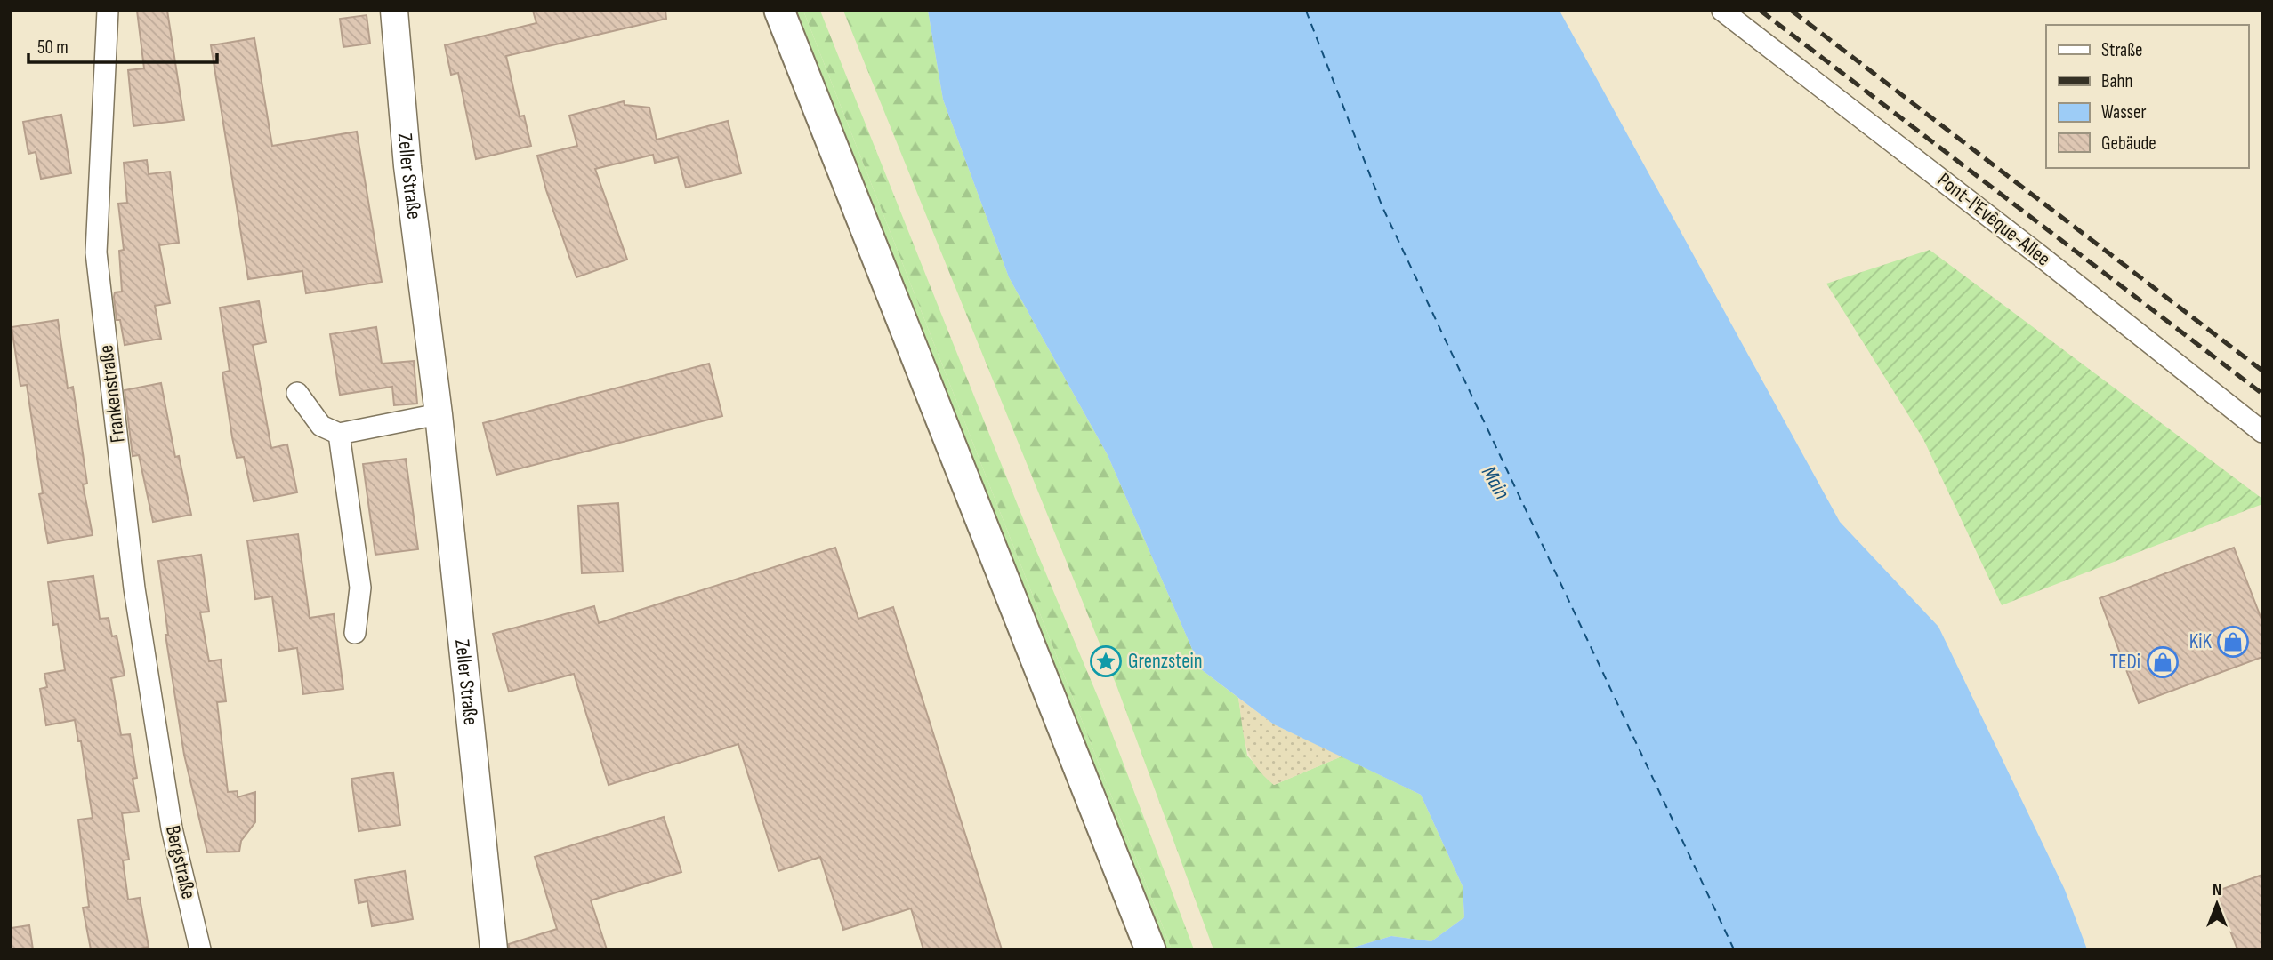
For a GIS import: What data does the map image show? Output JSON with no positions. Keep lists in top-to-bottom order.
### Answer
{
  "streets": {
    "street": [
      "Zeller Straße",
      "Pont-l'Evêque-Allee",
      "Frankenstraße",
      "Bergstraße"
    ]
  },
  "crossings": [
    ["Frankenstraße", "Bergstraße"]
  ],
  "water": ["Main"],
  "places": {
    "shop": ["KiK", "TEDi"],
    "place": ["Grenzstein"]
  },
  "legend": [
    "Straße",
    "Bahn",
    "Wasser",
    "Gebäude"
  ],
  "scale_bar": "50 m",
  "north": "top"
}
